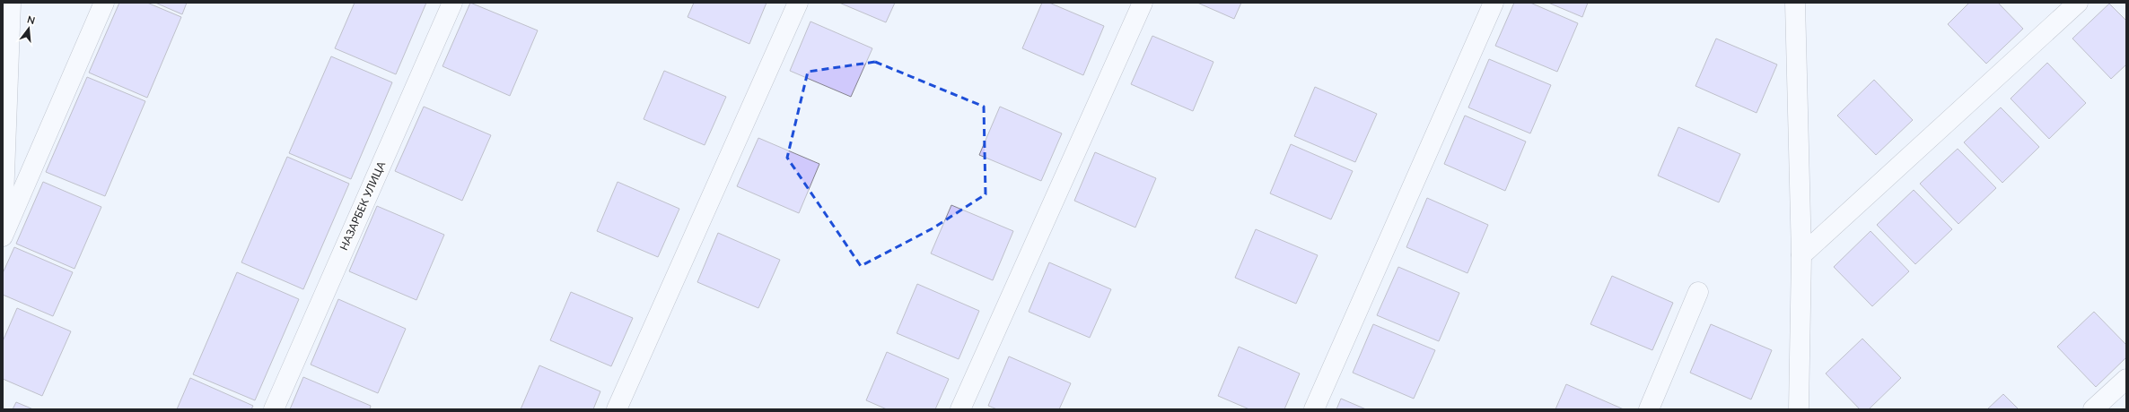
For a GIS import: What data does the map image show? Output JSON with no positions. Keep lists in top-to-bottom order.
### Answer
{
  "streets": {
    "street": ["НАЗАРБЕК УЛИЦА"]
  },
  "north": "top"
}
